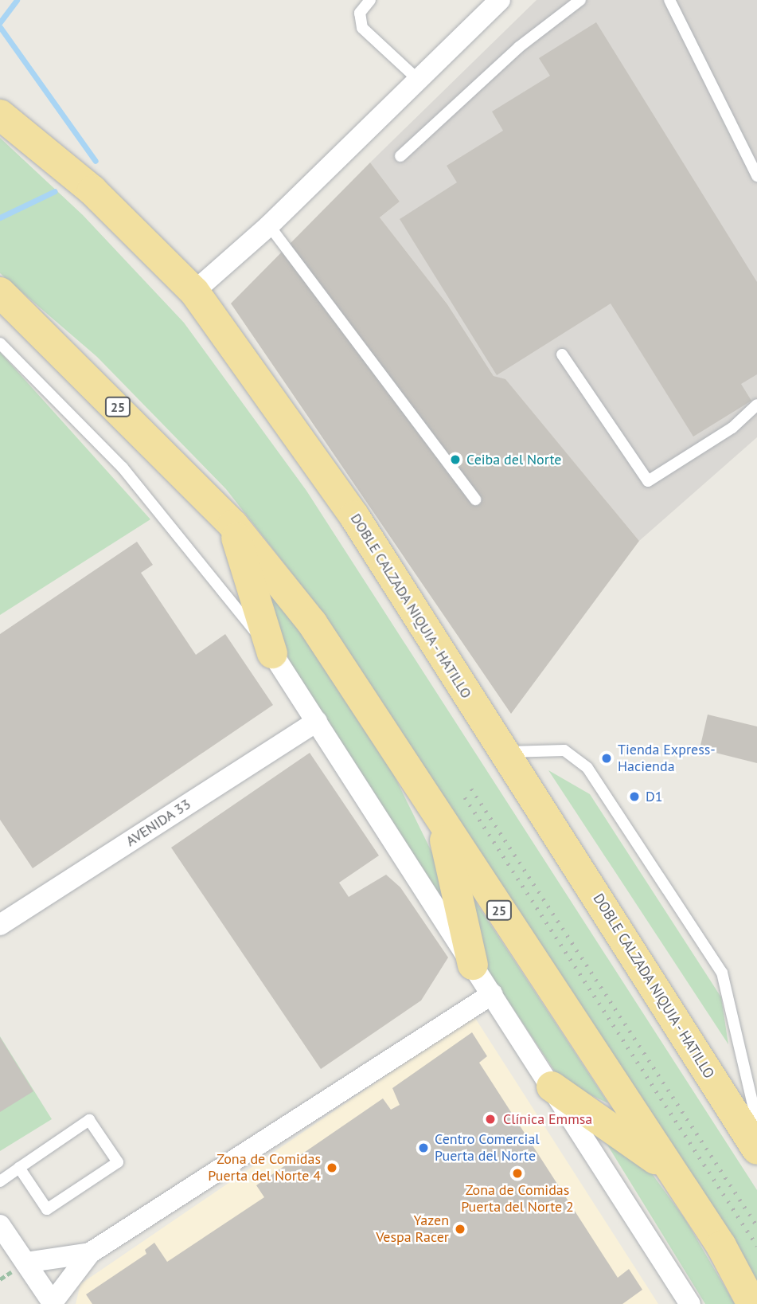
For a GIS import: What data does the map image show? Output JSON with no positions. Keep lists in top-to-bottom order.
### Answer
{
  "streets": {
    "highway": ["25", "DOBLE CALZADA NIQUIA - HATILLO"],
    "street": ["AVENIDA 33"]
  },
  "places": [
    "Ceiba del Norte",
    "Tienda Express- Hacienda",
    "D1",
    "Clínica Emmsa",
    "Centro Comercial Puerta del Norte",
    "Zona de Comidas Puerta del Norte 4",
    "Zona de Comidas Puerta del Norte 2",
    "Yazen Vespa Racer"
  ]
}
